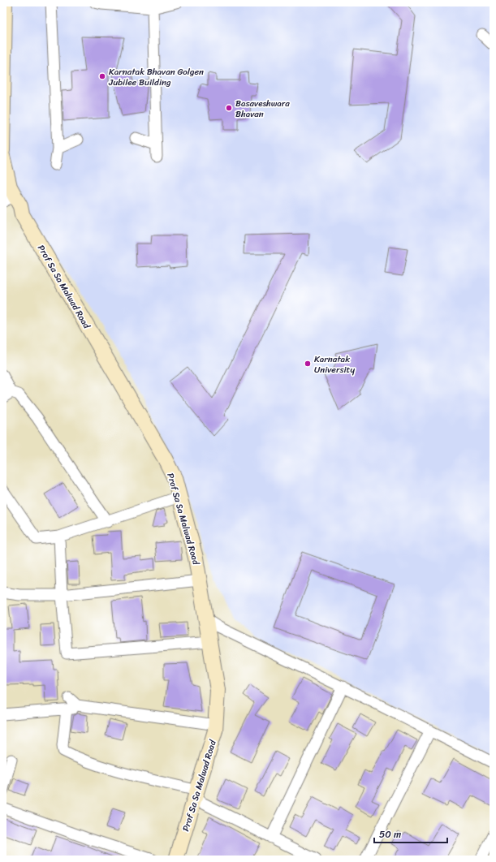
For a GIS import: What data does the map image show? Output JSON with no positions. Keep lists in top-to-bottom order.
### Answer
{
  "streets": {
    "street": ["Prof Sa Sa Malwad Road"]
  },
  "places": ["Karnatak Bhavan Golgen Jubilee Building", "Basaveshwara Bhavan", "Karnatak University"],
  "scale_bar": "50 m"
}
